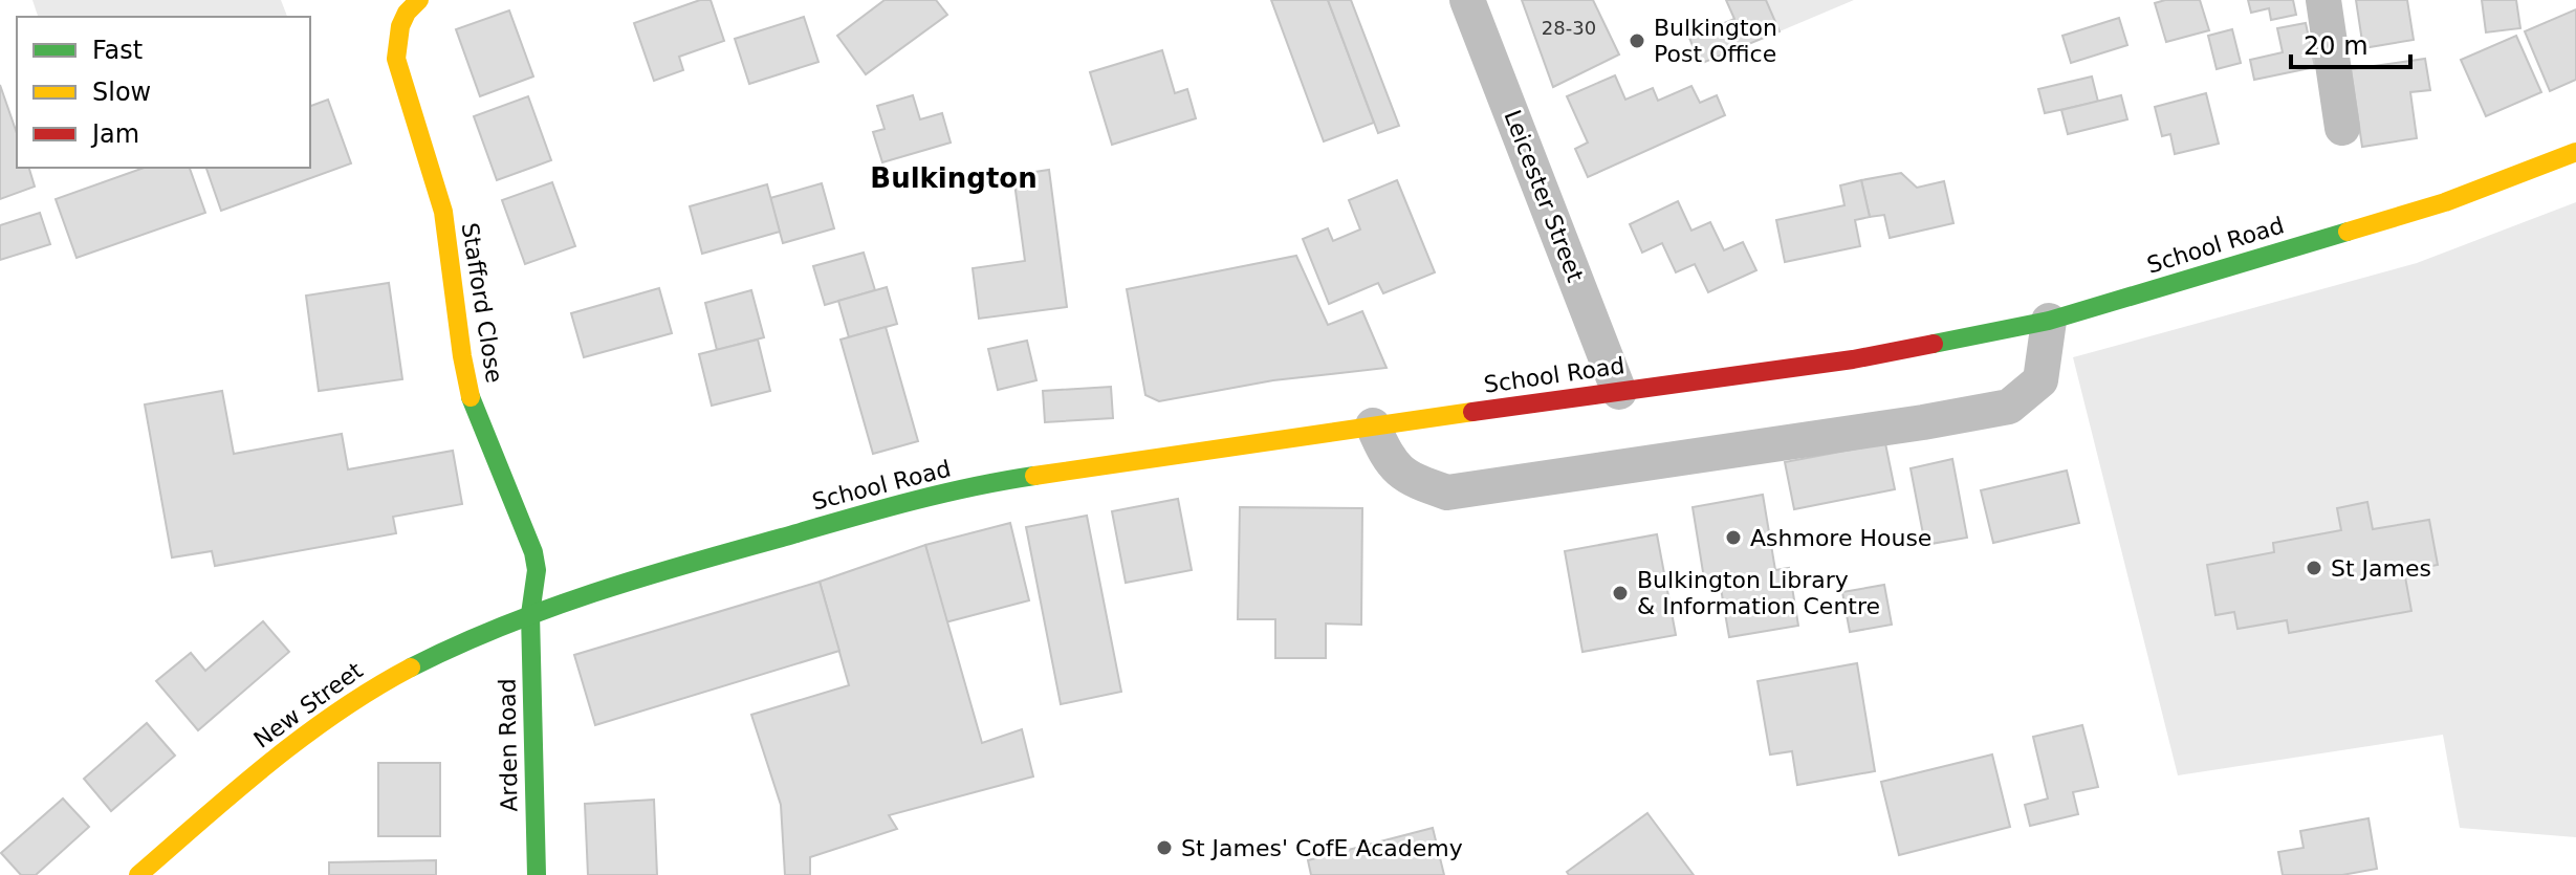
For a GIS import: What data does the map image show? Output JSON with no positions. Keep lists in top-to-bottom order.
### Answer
{
  "streets": {
    "main road": [
      "School Road",
      "Stafford Close",
      "New Street",
      "Arden Road"
    ],
    "street": ["Leicester Street"]
  },
  "crossings": [
    ["Leicester Street", "School Road"],
    ["School Road", "Stafford Close"],
    ["School Road", "New Street"],
    ["School Road", "Arden Road"],
    ["Stafford Close", "New Street"],
    ["Stafford Close", "Arden Road"],
    ["New Street", "Arden Road"]
  ],
  "districts": ["Bulkington"],
  "places": [
    "Bulkington Post Office",
    "Ashmore House",
    "St James",
    "Bulkington Library & Information Centre",
    "St James' CofE Academy"
  ],
  "house_numbers": ["28-30"],
  "legend": ["Fast", "Slow", "Jam"],
  "scale_bar": "20 m"
}
